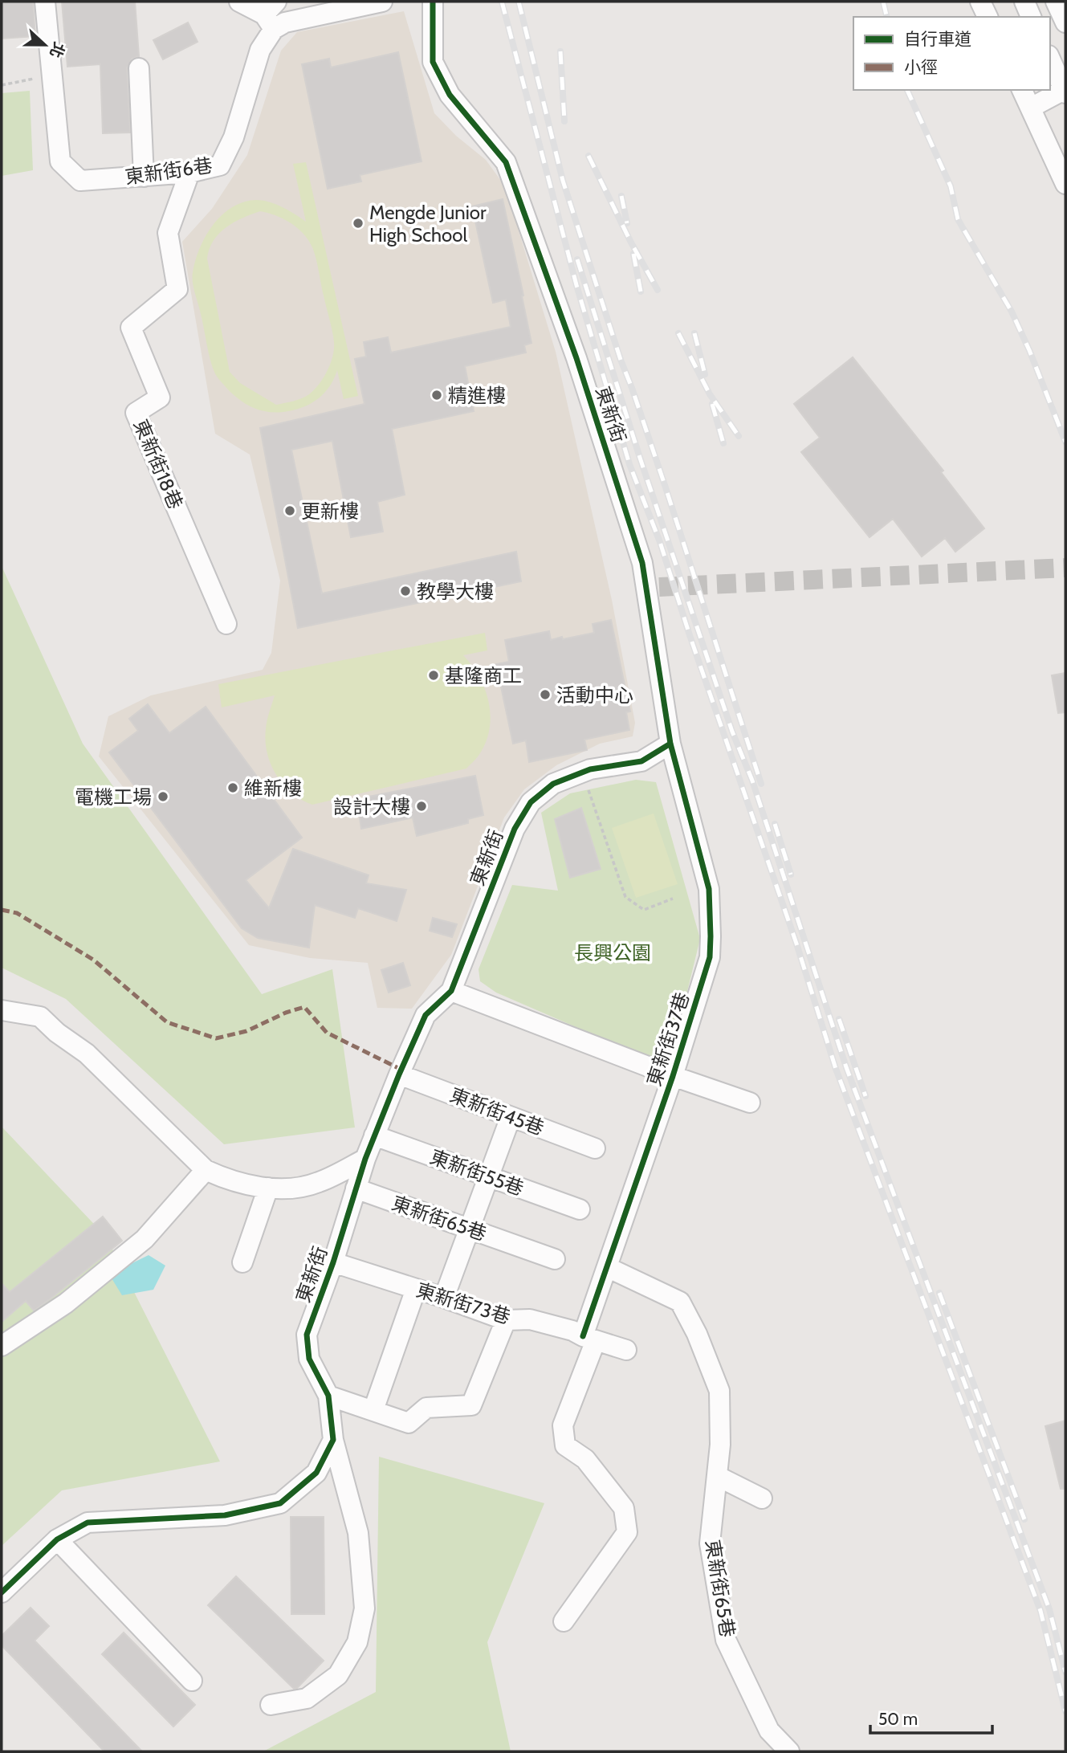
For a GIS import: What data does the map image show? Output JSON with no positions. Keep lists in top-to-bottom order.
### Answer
{
  "streets": {
    "street": [
      "東新街6巷",
      "東新街",
      "東新街18巷",
      "東新街37巷",
      "東新街45巷",
      "東新街55巷",
      "東新街65巷",
      "東新街73巷"
    ]
  },
  "crossings": [
    ["東新街6巷", "東新街18巷"],
    ["東新街", "東新街37巷"],
    ["東新街", "東新街45巷"],
    ["東新街", "東新街55巷"],
    ["東新街", "東新街65巷"],
    ["東新街", "東新街73巷"],
    ["東新街37巷", "東新街65巷"],
    ["東新街37巷", "東新街73巷"]
  ],
  "parks": ["長興公園"],
  "places": [
    "Mengde Junior High School",
    "精進樓",
    "更新樓",
    "教學大樓",
    "基隆商工",
    "活動中心",
    "維新樓",
    "電機工場",
    "設計大樓"
  ],
  "legend": ["自行車道", "小徑"],
  "scale_bar": "50 m",
  "north": "right"
}
